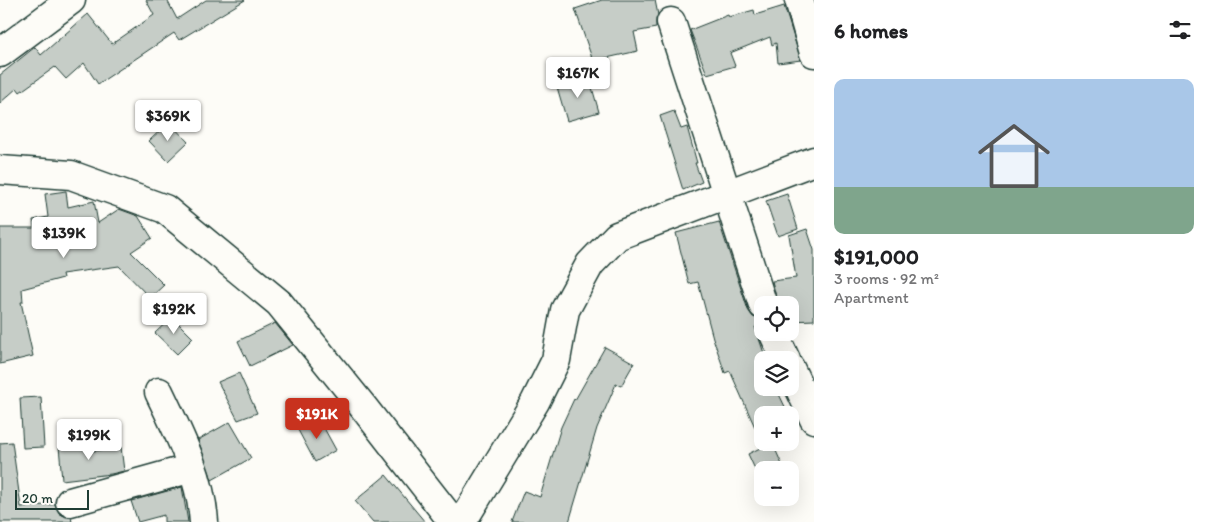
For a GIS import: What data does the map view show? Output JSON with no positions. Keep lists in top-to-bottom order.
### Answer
{
  "scale_bar": "20 m",
  "page": {
    "heading": "6 homes",
    "price": [
      "$167K",
      "$369K",
      "$139K",
      "$192K",
      "$191K",
      "$199K"
    ],
    "list": [
      {
        "name": "$191,000",
        "note": "3 rooms · 92 m² · Apartment"
      }
    ],
    "map_buttons": ["+", "−"],
    "scale": "20 m"
  }
}
